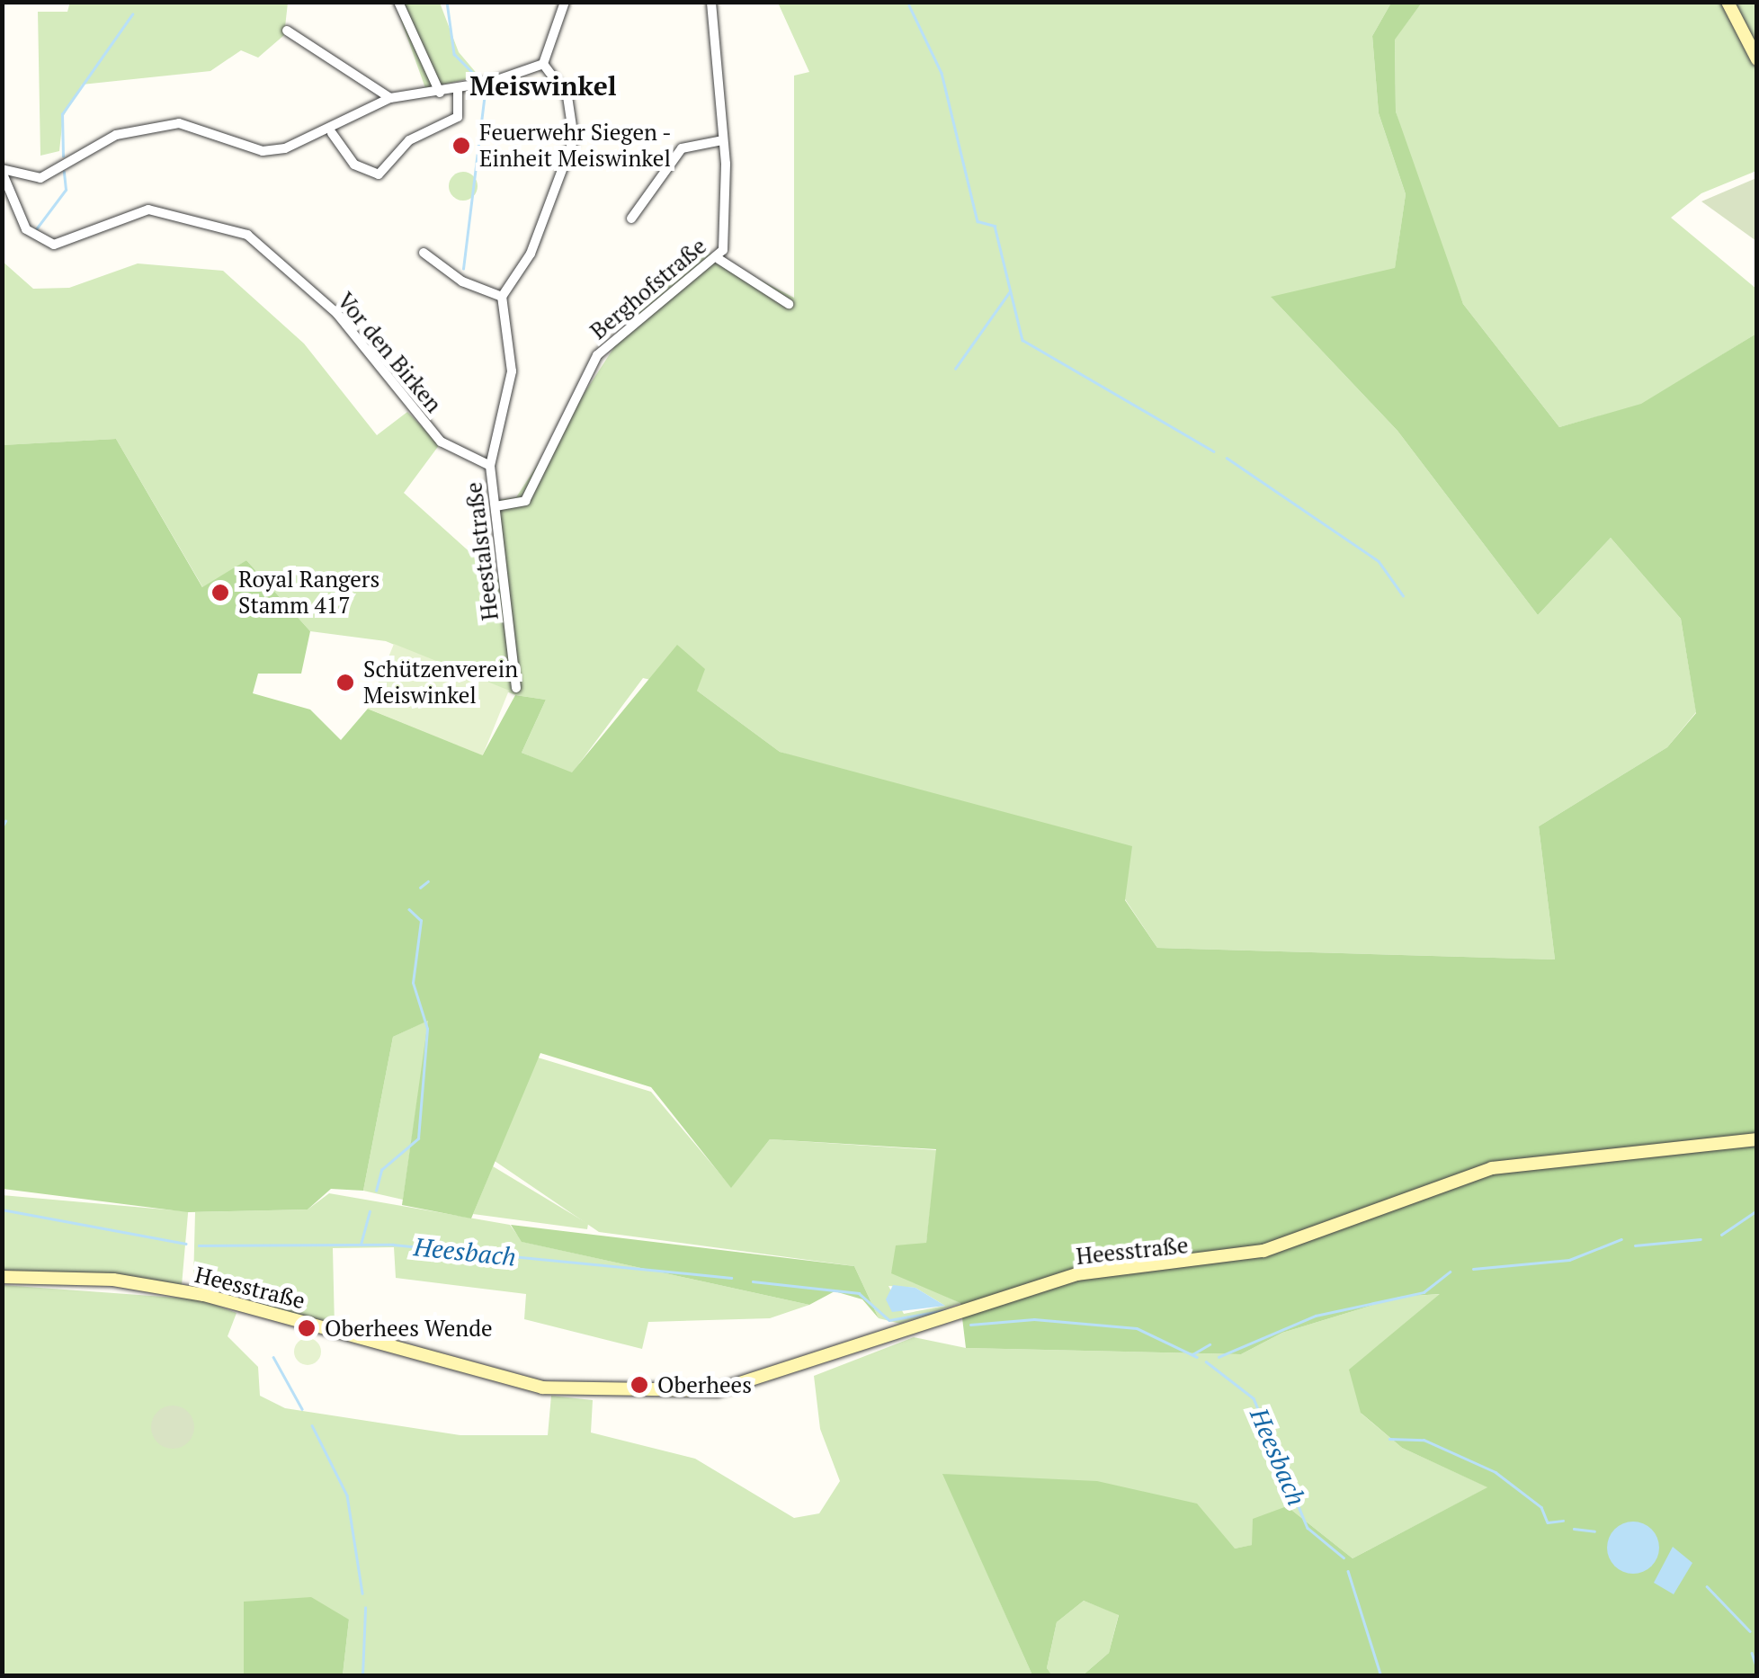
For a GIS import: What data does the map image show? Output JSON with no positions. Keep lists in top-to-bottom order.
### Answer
{
  "streets": {
    "main road": ["Heesstraße"],
    "street": ["Berghofstraße", "Vor den Birken", "Heestalstraße"]
  },
  "crossings": [
    ["Berghofstraße", "Heestalstraße"],
    ["Vor den Birken", "Heestalstraße"]
  ],
  "districts": ["Meiswinkel"],
  "water": ["Heesbach"],
  "places": [
    "Feuerwehr Siegen - Einheit Meiswinkel",
    "Royal Rangers Stamm 417",
    "Schützenverein Meiswinkel",
    "Oberhees Wende",
    "Oberhees"
  ]
}
